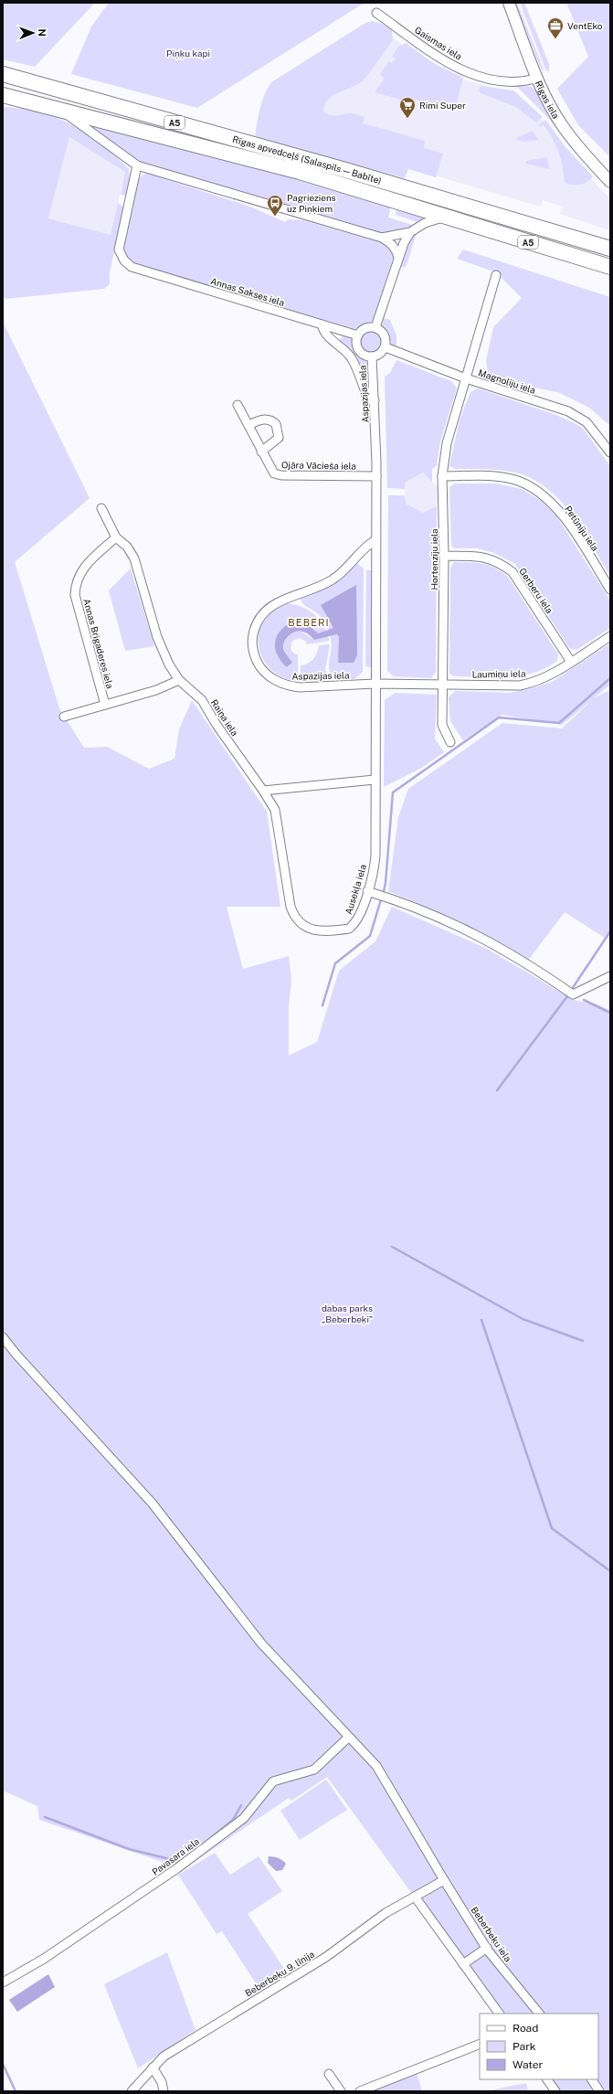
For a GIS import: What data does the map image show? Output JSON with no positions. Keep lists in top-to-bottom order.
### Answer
{
  "streets": {
    "highway": ["A5", "Rīgas apvedceļš (Salaspils — Babīte)"],
    "main road": ["Rīgas iela"],
    "street": [
      "Gaismas iela",
      "Annas Sakses iela",
      "Magnoliju iela",
      "Aspazijas iela",
      "Ojāra Vācieša iela",
      "Petūniju iela",
      "Hortenziju iela",
      "Gerberu iela",
      "Annas Brigaderes iela",
      "Laumiņu iela",
      "Raiņa iela",
      "Ausekļa iela",
      "Pavasara iela",
      "Beberbeķu iela",
      "Beberbeķu 9. līnija"
    ]
  },
  "crossings": [
    ["Gaismas iela", "Rīgas iela"],
    ["Annas Sakses iela", "Magnoliju iela"],
    ["Annas Sakses iela", "Aspazijas iela"],
    ["Magnoliju iela", "Aspazijas iela"],
    ["Magnoliju iela", "Hortenziju iela"],
    ["Aspazijas iela", "Ojāra Vācieša iela"],
    ["Aspazijas iela", "Laumiņu iela"],
    ["Aspazijas iela", "Ausekļa iela"],
    ["Petūniju iela", "Hortenziju iela"],
    ["Hortenziju iela", "Gerberu iela"],
    ["Hortenziju iela", "Laumiņu iela"],
    ["Gerberu iela", "Laumiņu iela"],
    ["Annas Brigaderes iela", "Raiņa iela"],
    ["Laumiņu iela", "Ausekļa iela"],
    ["Raiņa iela", "Ausekļa iela"],
    ["Pavasara iela", "Beberbeķu iela"],
    ["Beberbeķu iela", "Beberbeķu 9. līnija"]
  ],
  "districts": ["BEBERI"],
  "parks": ["Piņķu kapi", "dabas parks „Beberbeķi”"],
  "places": {
    "office": ["VentEko"],
    "supermarket": ["Rimi Super"],
    "bus stop": ["Pagrieziens uz Piņķiem"]
  },
  "legend": ["Road", "Park", "Water"],
  "north": "right"
}
